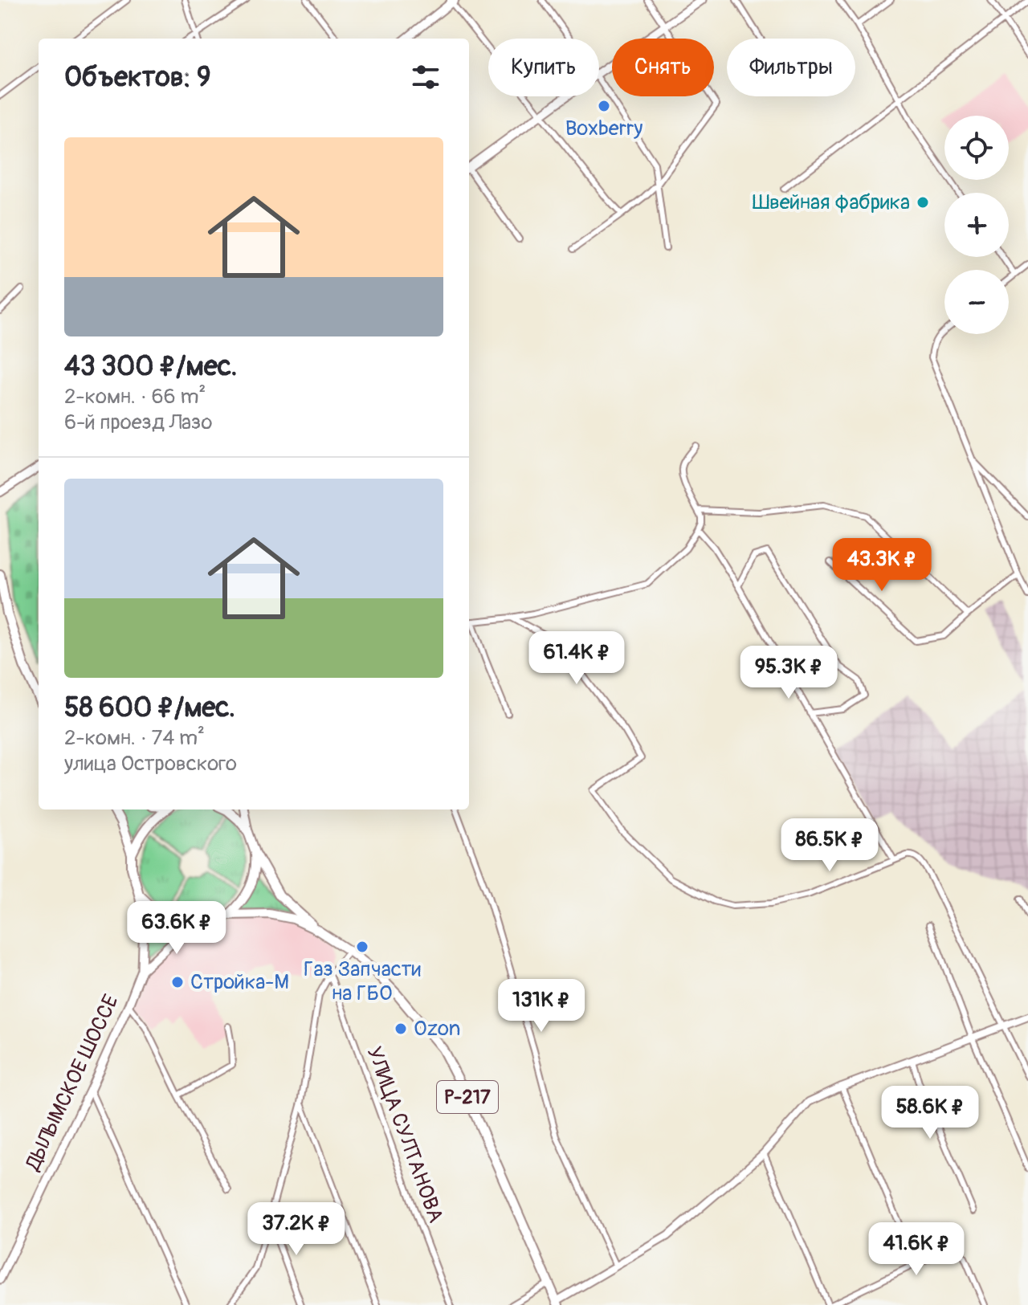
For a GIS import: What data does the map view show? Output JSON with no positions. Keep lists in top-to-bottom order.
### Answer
{
  "streets": {
    "highway": ["Р-217"],
    "main road": ["ДЫЛЫМСКОЕ ШОССЕ"],
    "street": ["УЛИЦА СУЛТАНОВА"]
  },
  "crossings": [
    ["ДЫЛЫМСКОЕ ШОССЕ", "Р-217"]
  ],
  "places": [
    "Boxberry",
    "Швейная фабрика",
    "Газ Запчасти на ГБО",
    "Стройка-М",
    "Ozon"
  ],
  "page": {
    "chip": ["Купить", "Снять", "Фильтры"],
    "heading": "Объектов: 9",
    "map_buttons": ["+", "−"],
    "list": [
      {
        "name": "43 300 ₽/мес.",
        "note": "2-комн. · 66 m² · 6-й проезд Лазо"
      },
      {
        "name": "58 600 ₽/мес.",
        "note": "2-комн. · 74 m² · улица Островского"
      }
    ],
    "price": [
      "43.3K ₽",
      "61.4K ₽",
      "95.3K ₽",
      "86.5K ₽",
      "63.6K ₽",
      "131K ₽",
      "58.6K ₽",
      "37.2K ₽",
      "41.6K ₽"
    ]
  }
}
